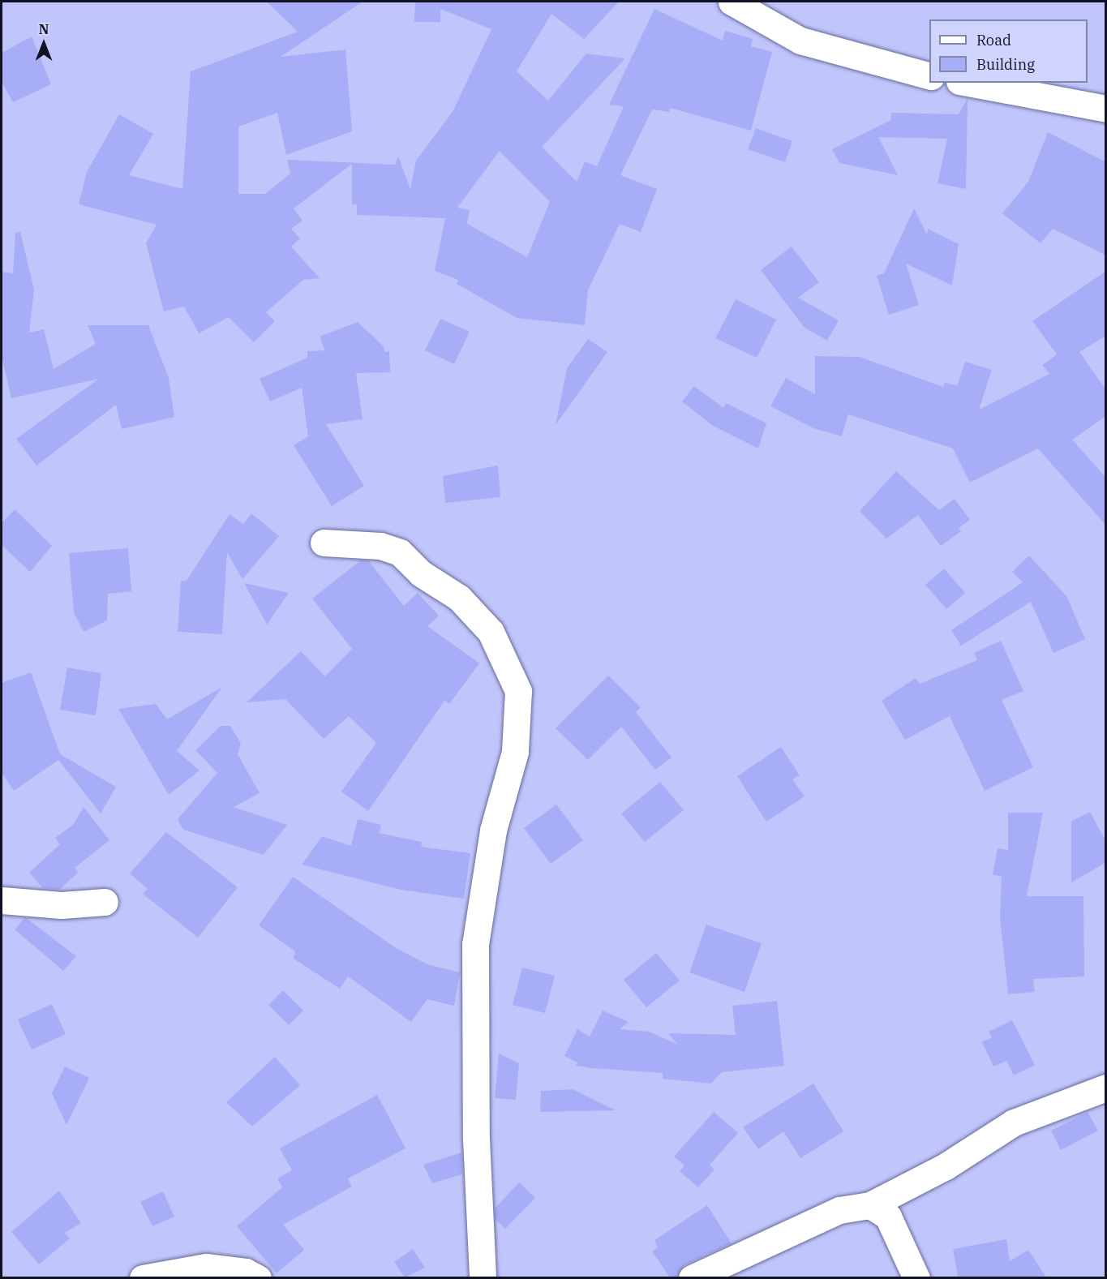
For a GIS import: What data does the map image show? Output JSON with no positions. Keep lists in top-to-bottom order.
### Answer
{
  "legend": ["Road", "Building"],
  "north": "top"
}
